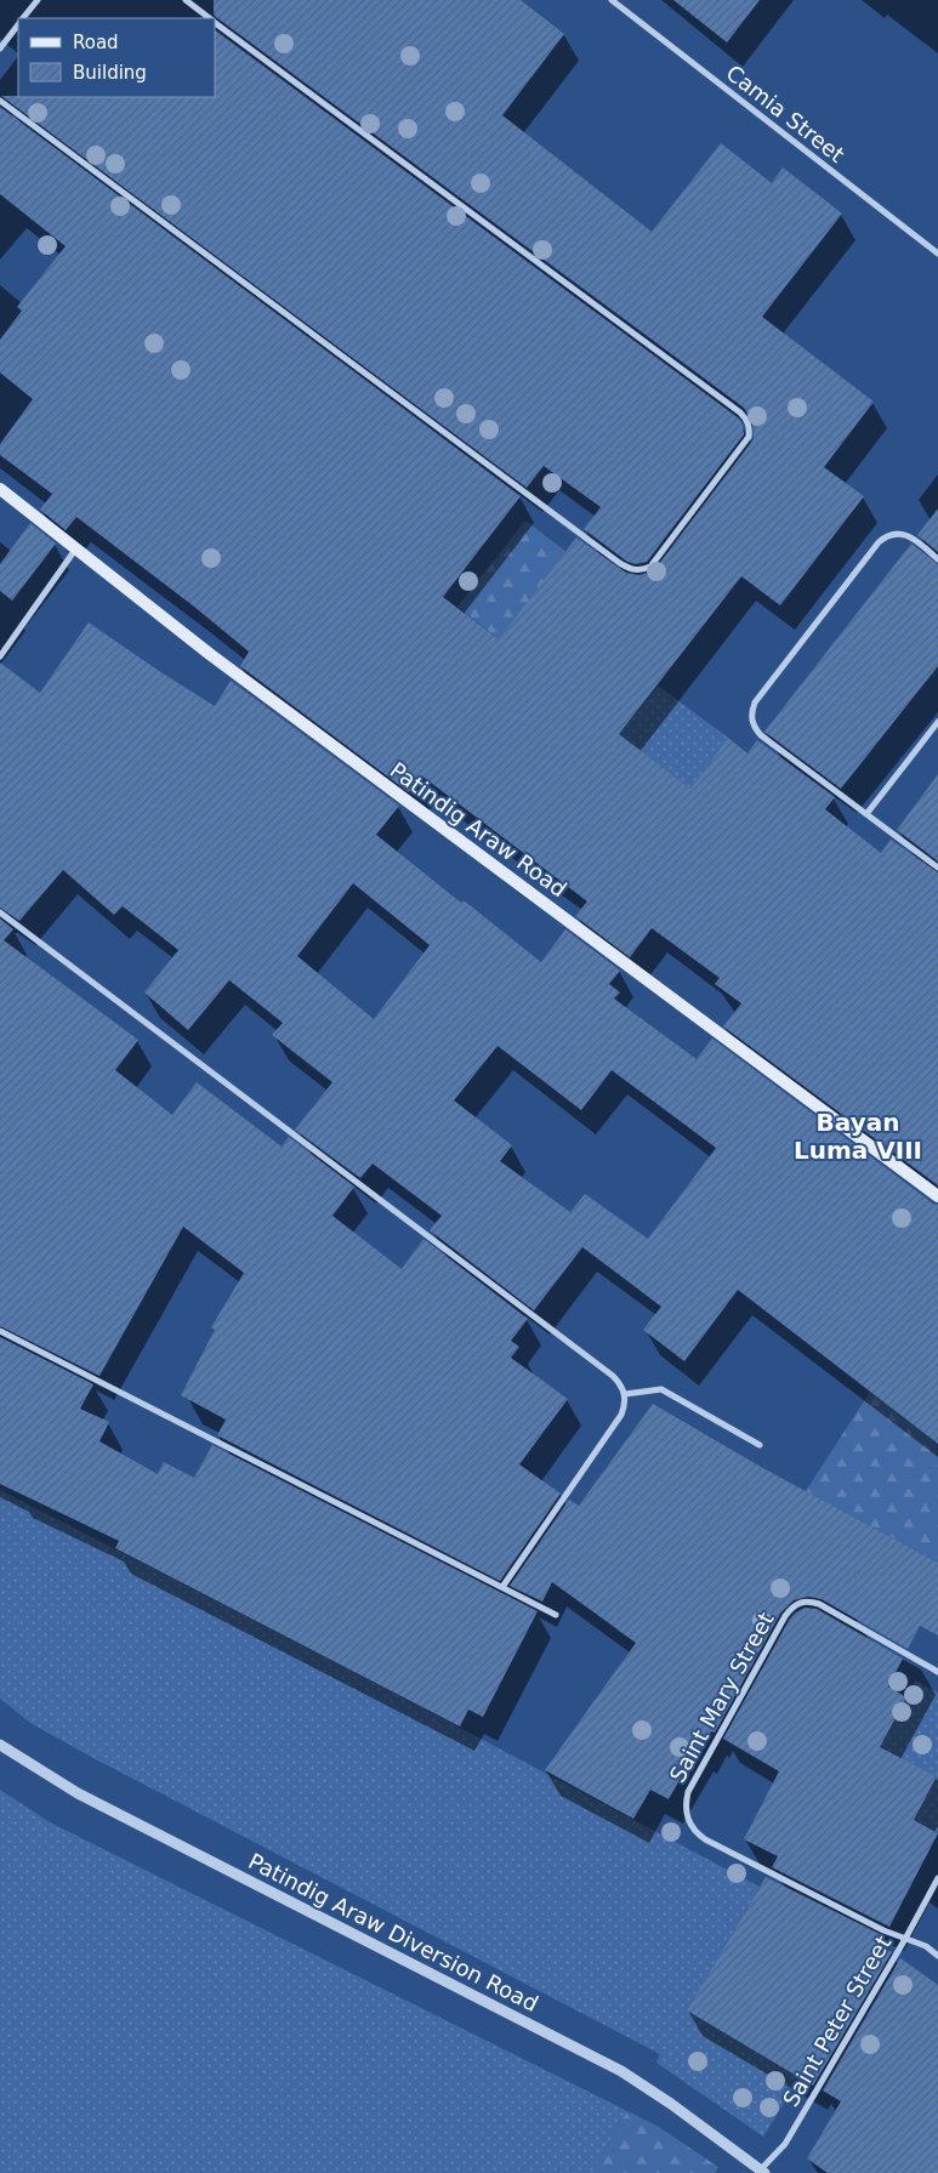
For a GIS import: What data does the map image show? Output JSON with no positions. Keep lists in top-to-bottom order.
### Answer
{
  "streets": {
    "main road": ["Patindig Araw Road"],
    "street": [
      "Camia Street",
      "Saint Mary Street",
      "Patindig Araw Diversion Road",
      "Saint Peter Street"
    ]
  },
  "crossings": [
    ["Saint Mary Street", "Saint Peter Street"],
    ["Patindig Araw Diversion Road", "Saint Peter Street"]
  ],
  "districts": ["Bayan Luma VIII"],
  "legend": ["Road", "Building"]
}
